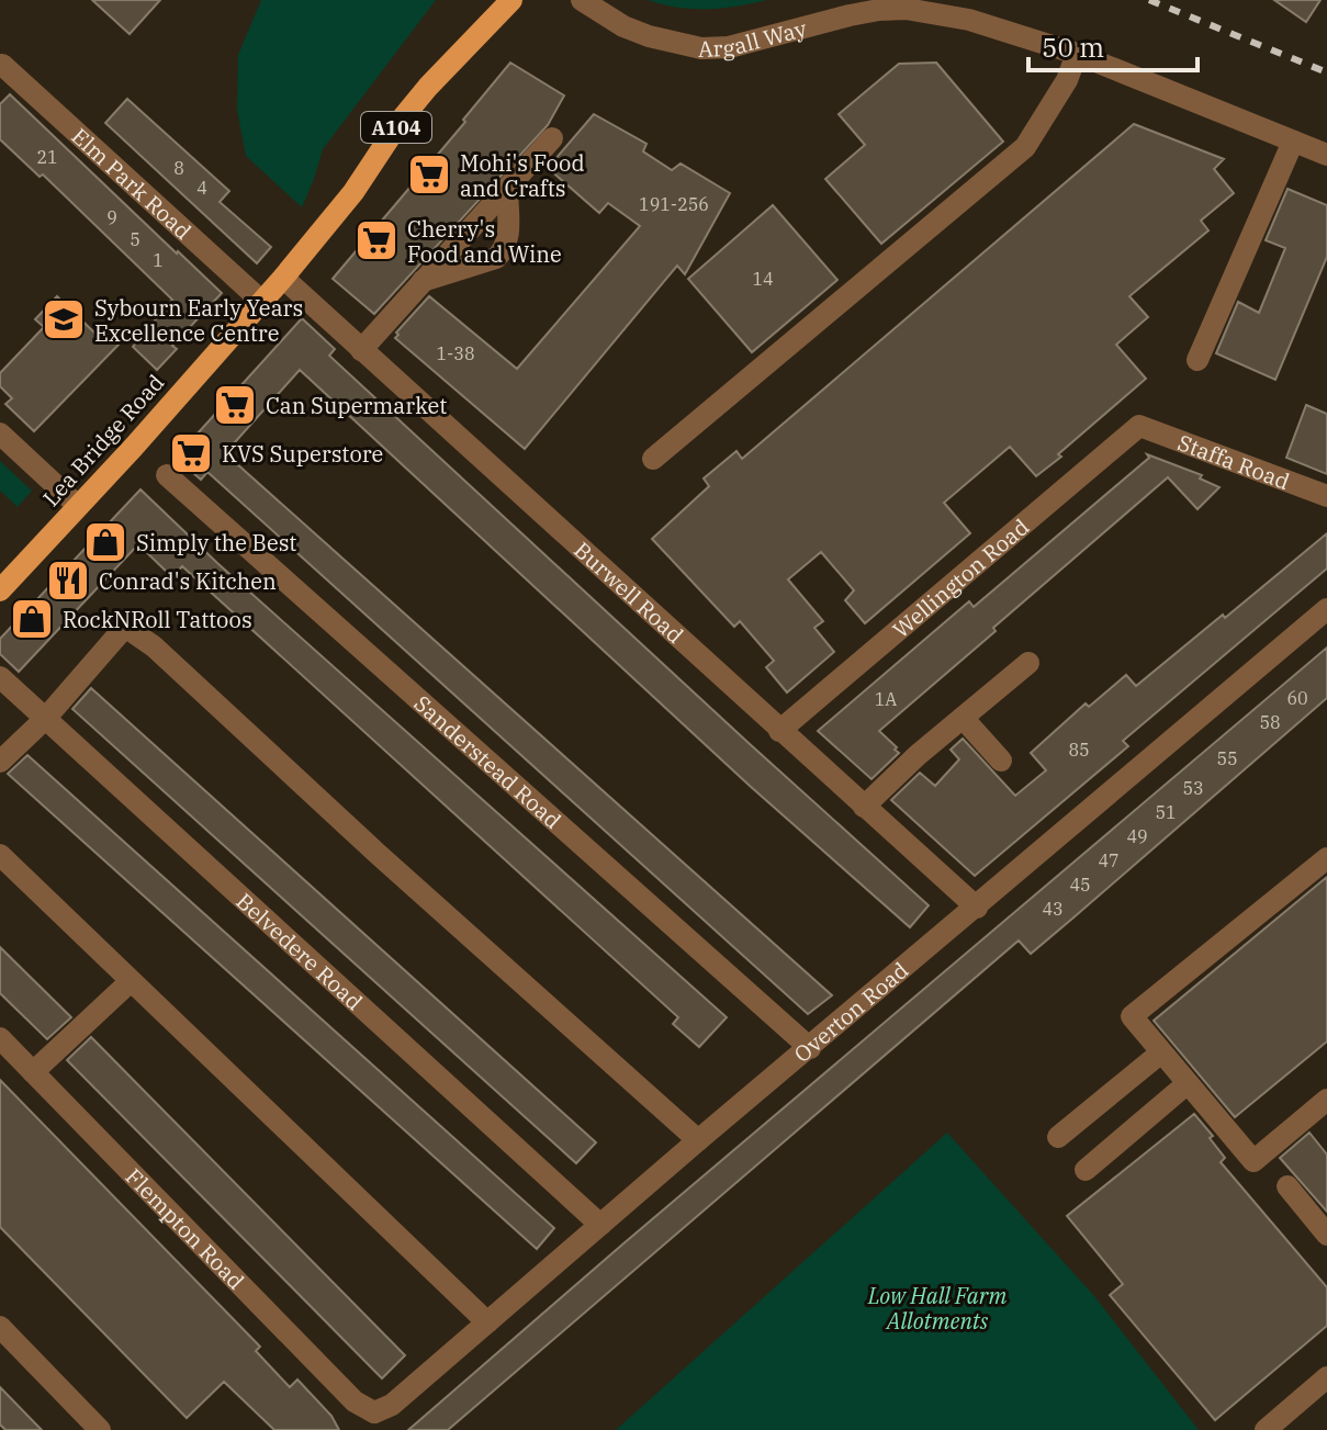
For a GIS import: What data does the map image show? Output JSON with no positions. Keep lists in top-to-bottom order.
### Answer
{
  "streets": {
    "main road": ["A104", "Lea Bridge Road"],
    "street": [
      "Argall Way",
      "Elm Park Road",
      "Staffa Road",
      "Wellington Road",
      "Burwell Road",
      "Sanderstead Road",
      "Belvedere Road",
      "Overton Road",
      "Flempton Road"
    ]
  },
  "crossings": [
    ["Elm Park Road", "Lea Bridge Road"],
    ["Lea Bridge Road", "Burwell Road"],
    ["Staffa Road", "Wellington Road"],
    ["Wellington Road", "Burwell Road"],
    ["Burwell Road", "Overton Road"],
    ["Sanderstead Road", "Overton Road"],
    ["Belvedere Road", "Overton Road"],
    ["Overton Road", "Flempton Road"]
  ],
  "parks": ["Low Hall Farm Allotments"],
  "places": {
    "supermarket": [
      "Mohi's Food and Crafts",
      "Cherry's Food and Wine",
      "Can Supermarket",
      "KVS Superstore"
    ],
    "school or university": ["Sybourn Early Years Excellence Centre"],
    "shop": ["Simply the Best", "RockNRoll Tattoos"],
    "restaurant": ["Conrad's Kitchen"]
  },
  "house_numbers": [
    "21",
    "8",
    "4",
    "191-256",
    "9",
    "5",
    "1",
    "14",
    "1-38",
    "60",
    "1A",
    "58",
    "85",
    "55",
    "53",
    "51",
    "49",
    "47",
    "45",
    "43"
  ],
  "scale_bar": "50 m"
}
